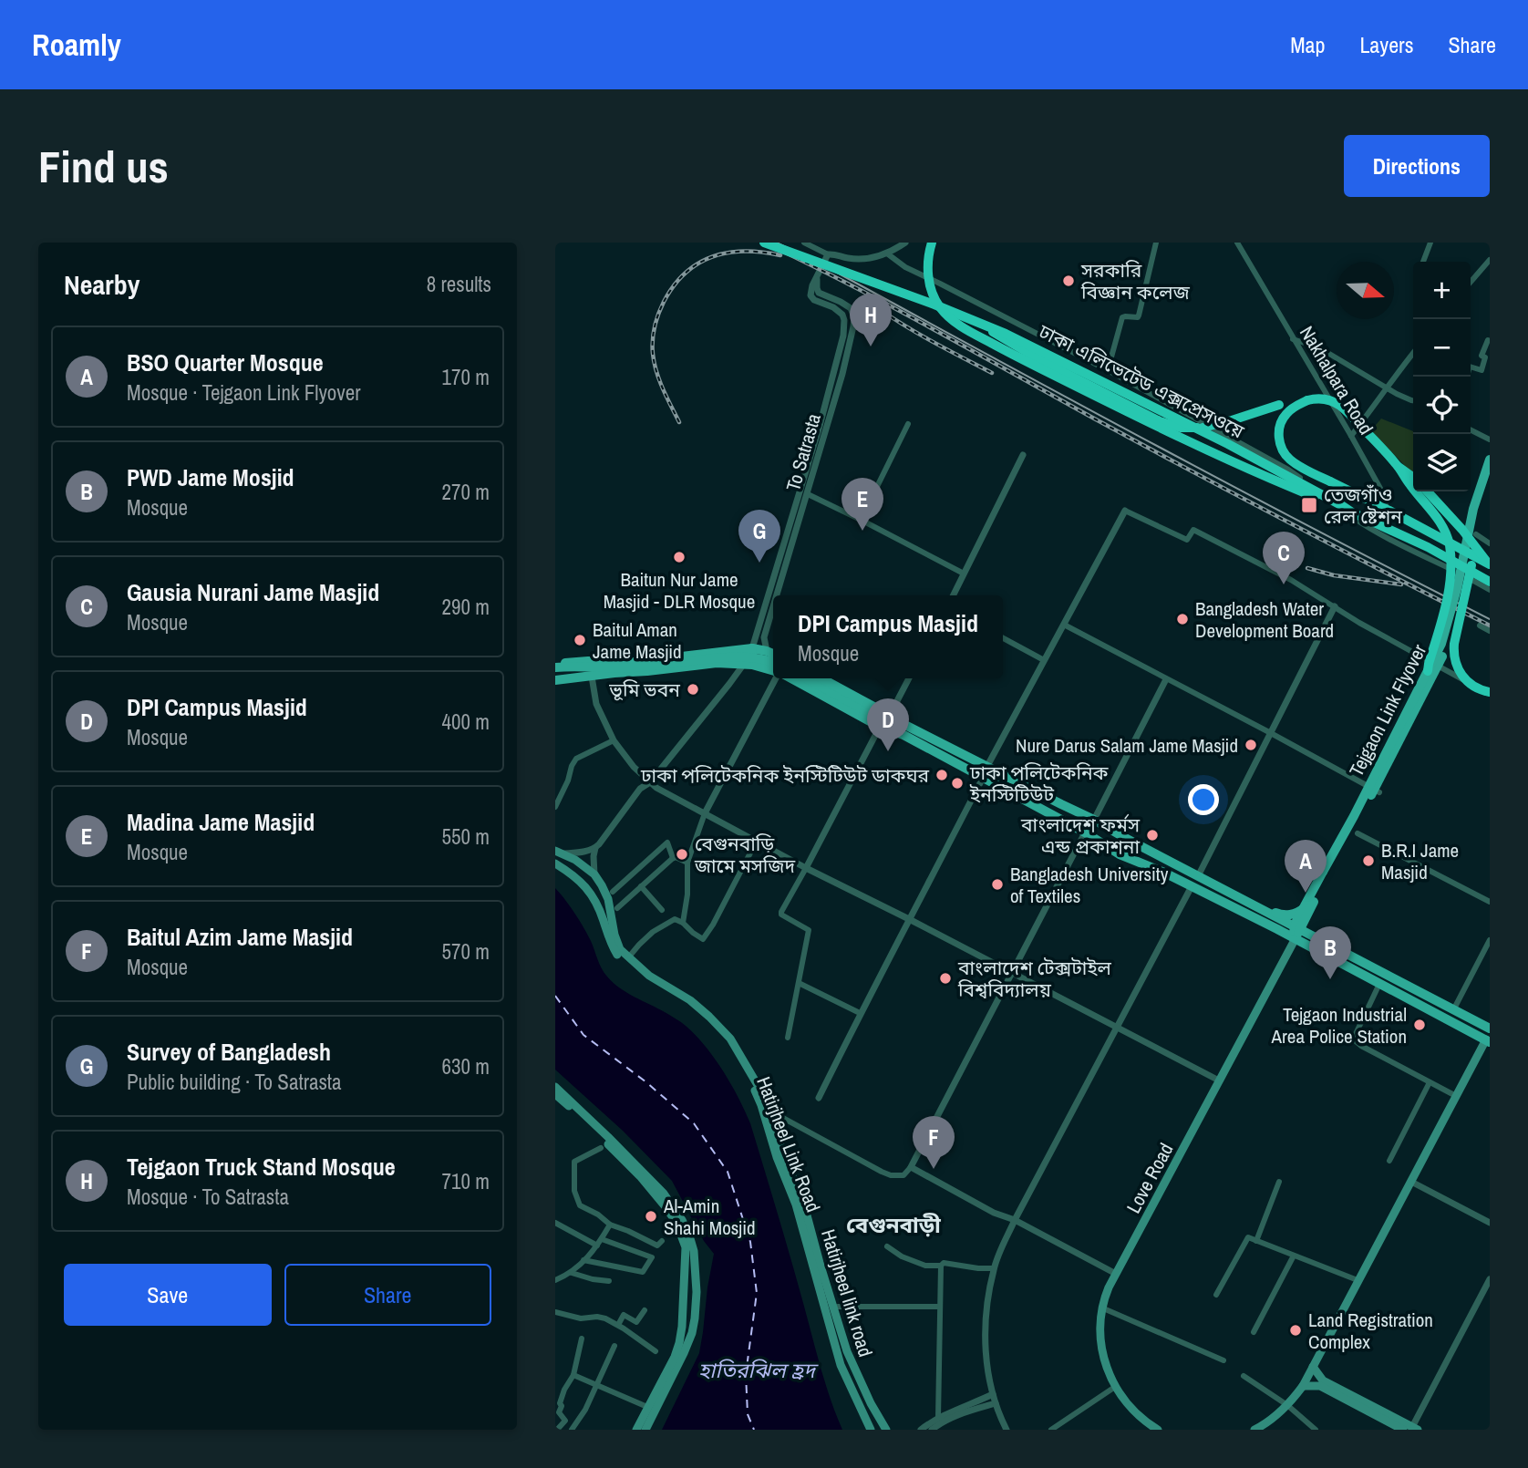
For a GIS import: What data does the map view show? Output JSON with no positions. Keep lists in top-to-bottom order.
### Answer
{
  "streets": {
    "highway": ["ঢাকা এলিভেটেড এক্সপ্রেসওয়ে"],
    "main road": [
      "Tejgaon Link Flyover",
      "Hatirjheel Link Road",
      "Love Road",
      "Hatirjheel link road"
    ],
    "street": ["Nakhalpara Road", "To Satrasta"]
  },
  "crossings": [
    ["Tejgaon Link Flyover", "Love Road"],
    ["Hatirjheel Link Road", "Hatirjheel link road"]
  ],
  "districts": ["বেগুনবাড়ী"],
  "water": ["হাতিরঝিল হ্রদ"],
  "places": {
    "other": [
      "সরকারি বিজ্ঞান কলেজ",
      "Baitun Nur Jame Masjid - DLR Mosque",
      "Bangladesh Water Development Board",
      "Baitul Aman Jame Masjid",
      "ভূমি ভবন",
      "Nure Darus Salam Jame Masjid",
      "ঢাকা পলিটেকনিক ইনস্টিটিউট ডাকঘর",
      "ঢাকা পলিটেকনিক ইনস্টিটিউট",
      "বাংলাদেশ ফর্মস এন্ড প্রকাশনা",
      "বেগুনবাড়ি জামে মসজিদ",
      "B.R.I Jame Masjid",
      "Bangladesh University of Textiles",
      "বাংলাদেশ টেক্সটাইল বিশ্ববিদ্যালয়",
      "Tejgaon Industrial Area Police Station",
      "Al-Amin Shahi Mosjid",
      "Land Registration Complex"
    ],
    "transit": ["তেজগাঁও রেল ষ্টেশন"]
  },
  "north": "right",
  "page": {
    "header": "Roamly",
    "nav": ["Map", "Layers", "Share"],
    "buttons": [
      "Directions",
      ["Save", "Share"]
    ],
    "title": "Find us",
    "heading": ["Nearby", "8 results"],
    "map_buttons": ["+", "−"],
    "pins": [
      "H",
      "E",
      "G",
      "C",
      "D",
      "A",
      "B",
      "F"
    ],
    "list": [
      {
        "mark": "A",
        "name": "BSO Quarter Mosque",
        "note": "Mosque · Tejgaon Link Flyover",
        "value": "170 m"
      },
      {
        "mark": "B",
        "name": "PWD Jame Mosjid",
        "note": "Mosque",
        "value": "270 m"
      },
      {
        "mark": "C",
        "name": "Gausia Nurani Jame Masjid",
        "note": "Mosque",
        "value": "290 m"
      },
      {
        "mark": "D",
        "name": "DPI Campus Masjid",
        "note": "Mosque",
        "value": "400 m"
      },
      {
        "mark": "E",
        "name": "Madina Jame Masjid",
        "note": "Mosque",
        "value": "550 m"
      },
      {
        "mark": "F",
        "name": "Baitul Azim Jame Masjid",
        "note": "Mosque",
        "value": "570 m"
      },
      {
        "mark": "G",
        "name": "Survey of Bangladesh",
        "note": "Public building · To Satrasta",
        "value": "630 m"
      },
      {
        "mark": "H",
        "name": "Tejgaon Truck Stand Mosque",
        "note": "Mosque · To Satrasta",
        "value": "710 m"
      }
    ],
    "popup": ["DPI Campus Masjid", "Mosque"]
  }
}
